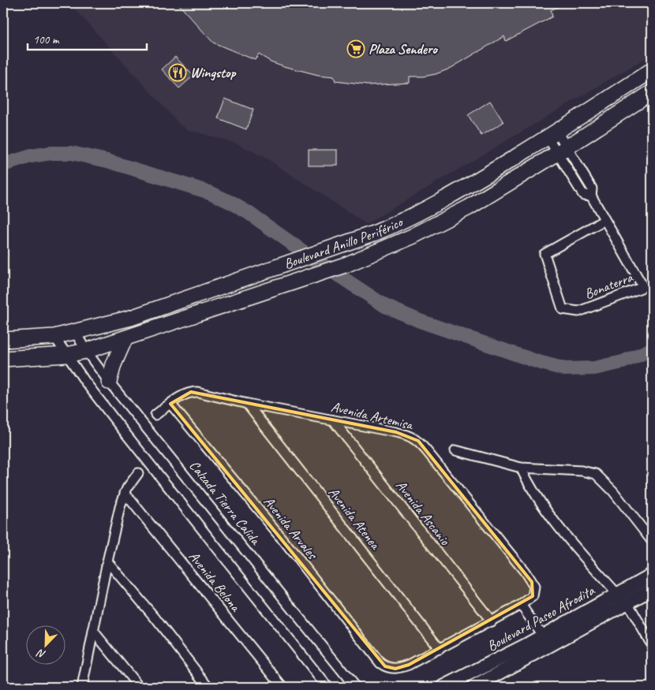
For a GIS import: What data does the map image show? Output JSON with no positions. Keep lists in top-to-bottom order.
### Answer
{
  "streets": {
    "main road": ["Boulevard Anillo Periférico"],
    "street": [
      "Bonaterra",
      "Avenida Artemisa",
      "Calzada Tierra Calida",
      "Avenida Ascanio",
      "Avenida Atenea",
      "Avenida Arvales",
      "Avenida Belona",
      "Boulevard Paseo Afrodita"
    ]
  },
  "crossings": [
    ["Boulevard Anillo Periférico", "Calzada Tierra Calida"],
    ["Avenida Artemisa", "Avenida Ascanio"],
    ["Avenida Artemisa", "Avenida Atenea"],
    ["Avenida Artemisa", "Avenida Arvales"],
    ["Avenida Atenea", "Avenida Arvales"]
  ],
  "places": {
    "supermarket": ["Plaza Sendero"],
    "restaurant": ["Wingstop"]
  },
  "scale_bar": "100 m",
  "north": "bottom left"
}
